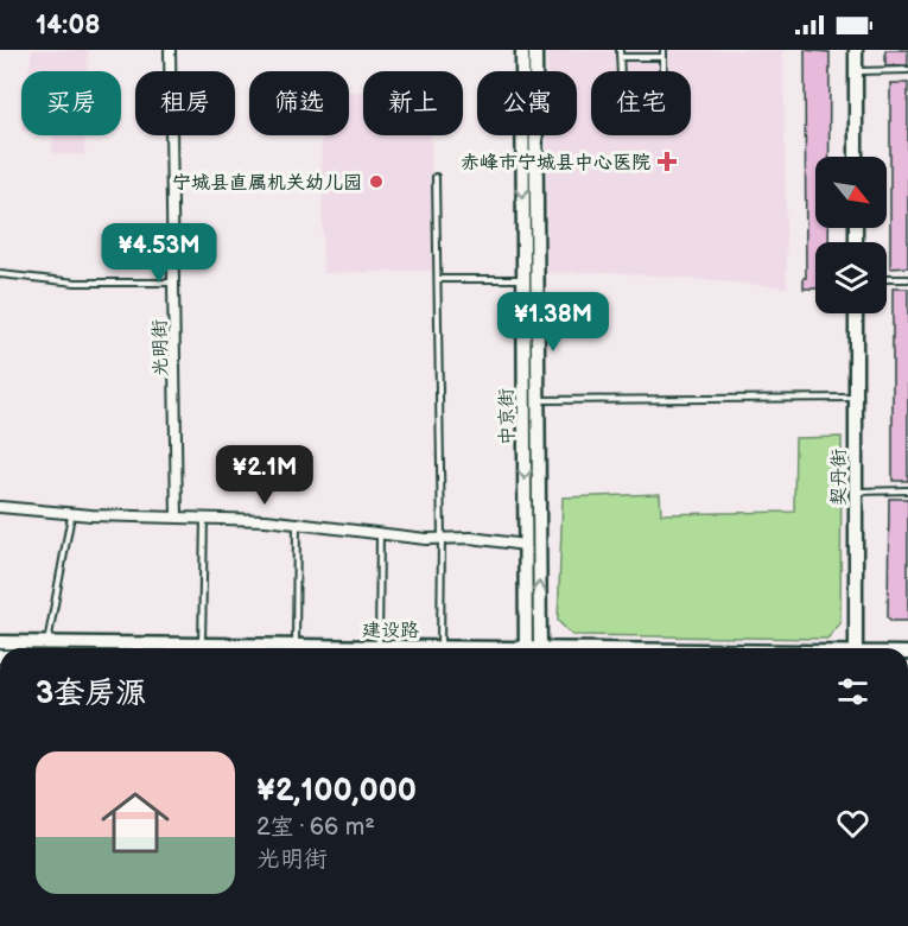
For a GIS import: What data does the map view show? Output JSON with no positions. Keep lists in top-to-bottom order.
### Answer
{
  "streets": {
    "main road": ["中京街", "契丹街", "建设路"],
    "street": ["光明街"]
  },
  "places": {
    "health": ["赤峰市宁城县中心医院"],
    "other": ["宁城县直属机关幼儿园"]
  },
  "north": "bottom right",
  "page": {
    "status": "14:08",
    "chip": [
      "买房",
      "租房",
      "筛选",
      "新上",
      "公寓",
      "住宅"
    ],
    "price": ["¥4.53M", "¥1.38M", "¥2.1M"],
    "heading": "3套房源",
    "list": [
      {
        "name": "¥2,100,000",
        "note": "2室 · 66 m² · 光明街"
      }
    ]
  }
}
